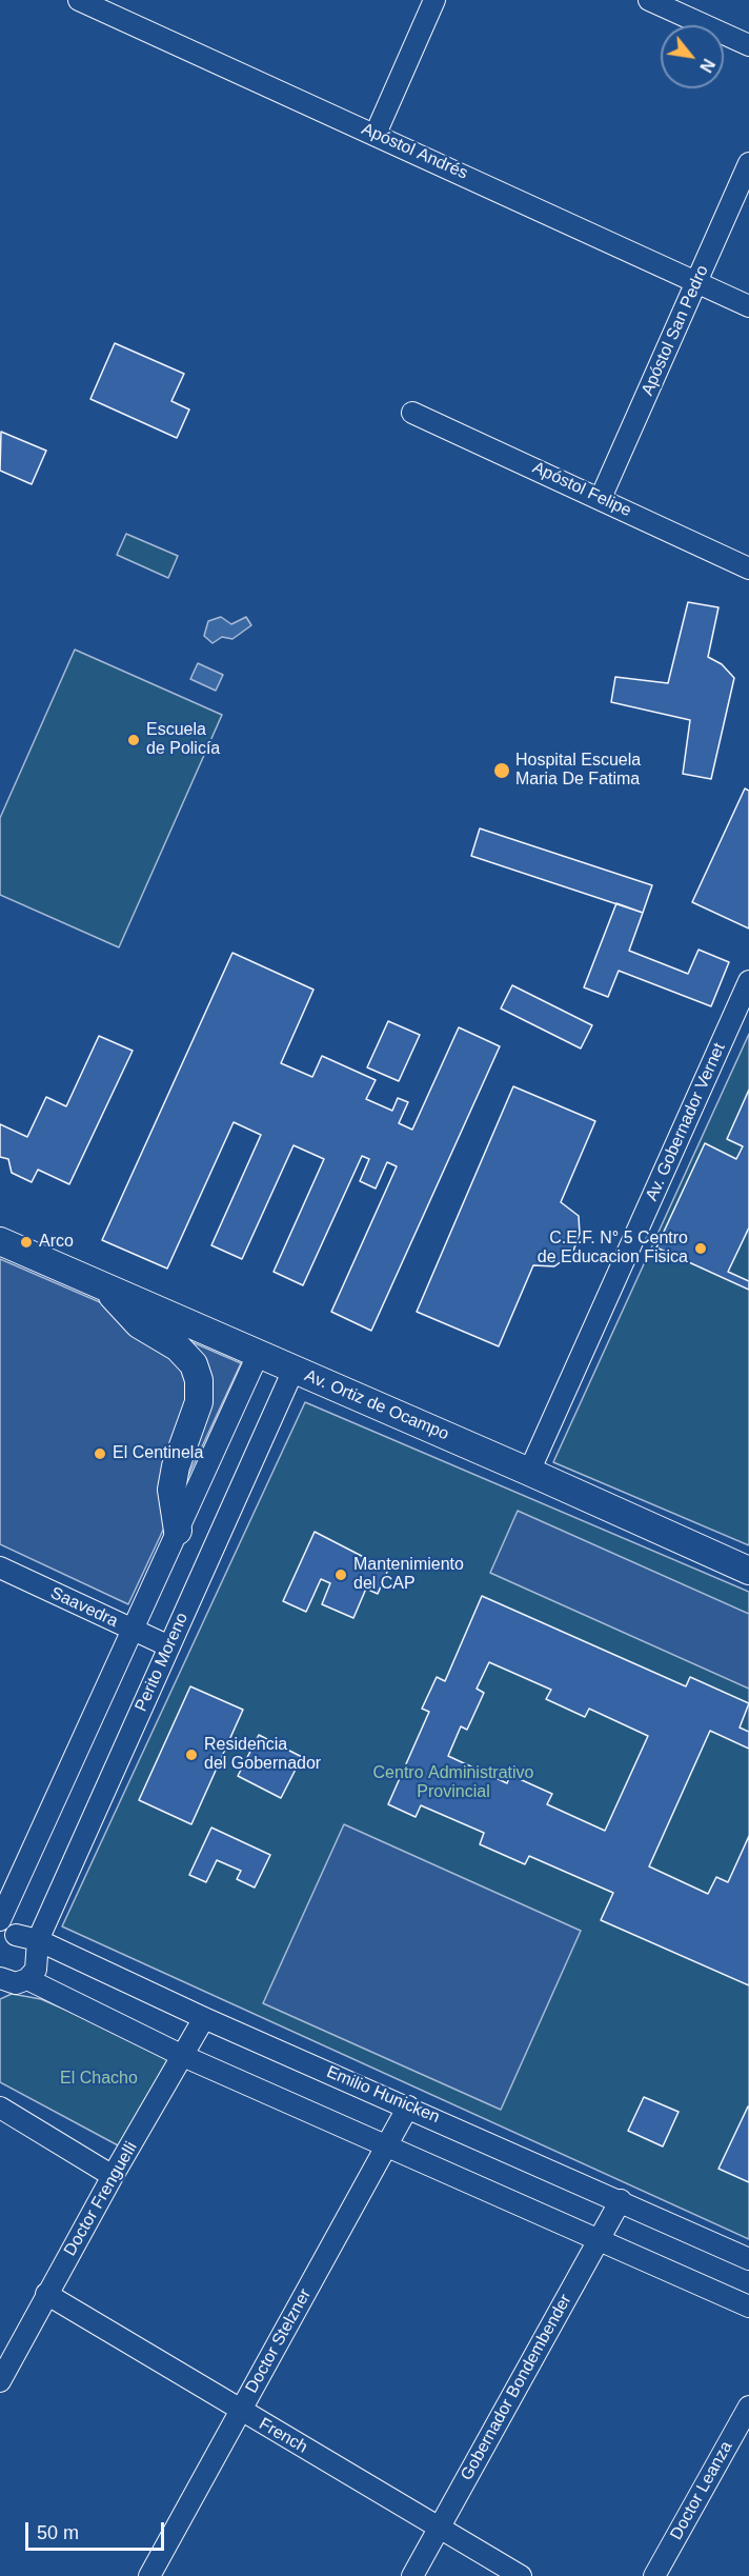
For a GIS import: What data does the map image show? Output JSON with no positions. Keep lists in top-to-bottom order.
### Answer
{
  "streets": {
    "main road": ["Av. Ortiz de Ocampo"],
    "street": [
      "Apóstol Andrés",
      "Apóstol San Pedro",
      "Apóstol Felipe",
      "Av. Gobernador Vernet",
      "Saavedra",
      "Perito Moreno",
      "Emilio Hunicken",
      "Doctor Frenguelli",
      "Doctor Stelzner",
      "Gobernador Bondembender",
      "French",
      "Doctor Leanza"
    ]
  },
  "crossings": [
    ["Apóstol Andrés", "Apóstol San Pedro"],
    ["Apóstol San Pedro", "Apóstol Felipe"],
    ["Av. Gobernador Vernet", "Av. Ortiz de Ocampo"],
    ["Av. Ortiz de Ocampo", "Perito Moreno"],
    ["Saavedra", "Perito Moreno"],
    ["Perito Moreno", "Emilio Hunicken"],
    ["Emilio Hunicken", "Doctor Frenguelli"],
    ["Emilio Hunicken", "Doctor Stelzner"],
    ["Emilio Hunicken", "Gobernador Bondembender"],
    ["Doctor Frenguelli", "French"],
    ["Doctor Stelzner", "French"],
    ["Gobernador Bondembender", "French"]
  ],
  "parks": ["Centro Administrativo Provincial", "El Chacho"],
  "places": [
    "Escuela de Policía",
    "Hospital Escuela Maria De Fatima",
    "Arco",
    "C.E.F. N° 5 Centro de Educacion Fisica",
    "El Centinela",
    "Mantenimiento del CAP",
    "Residencia del Gobernador"
  ],
  "scale_bar": "50 m",
  "north": "bottom right"
}
